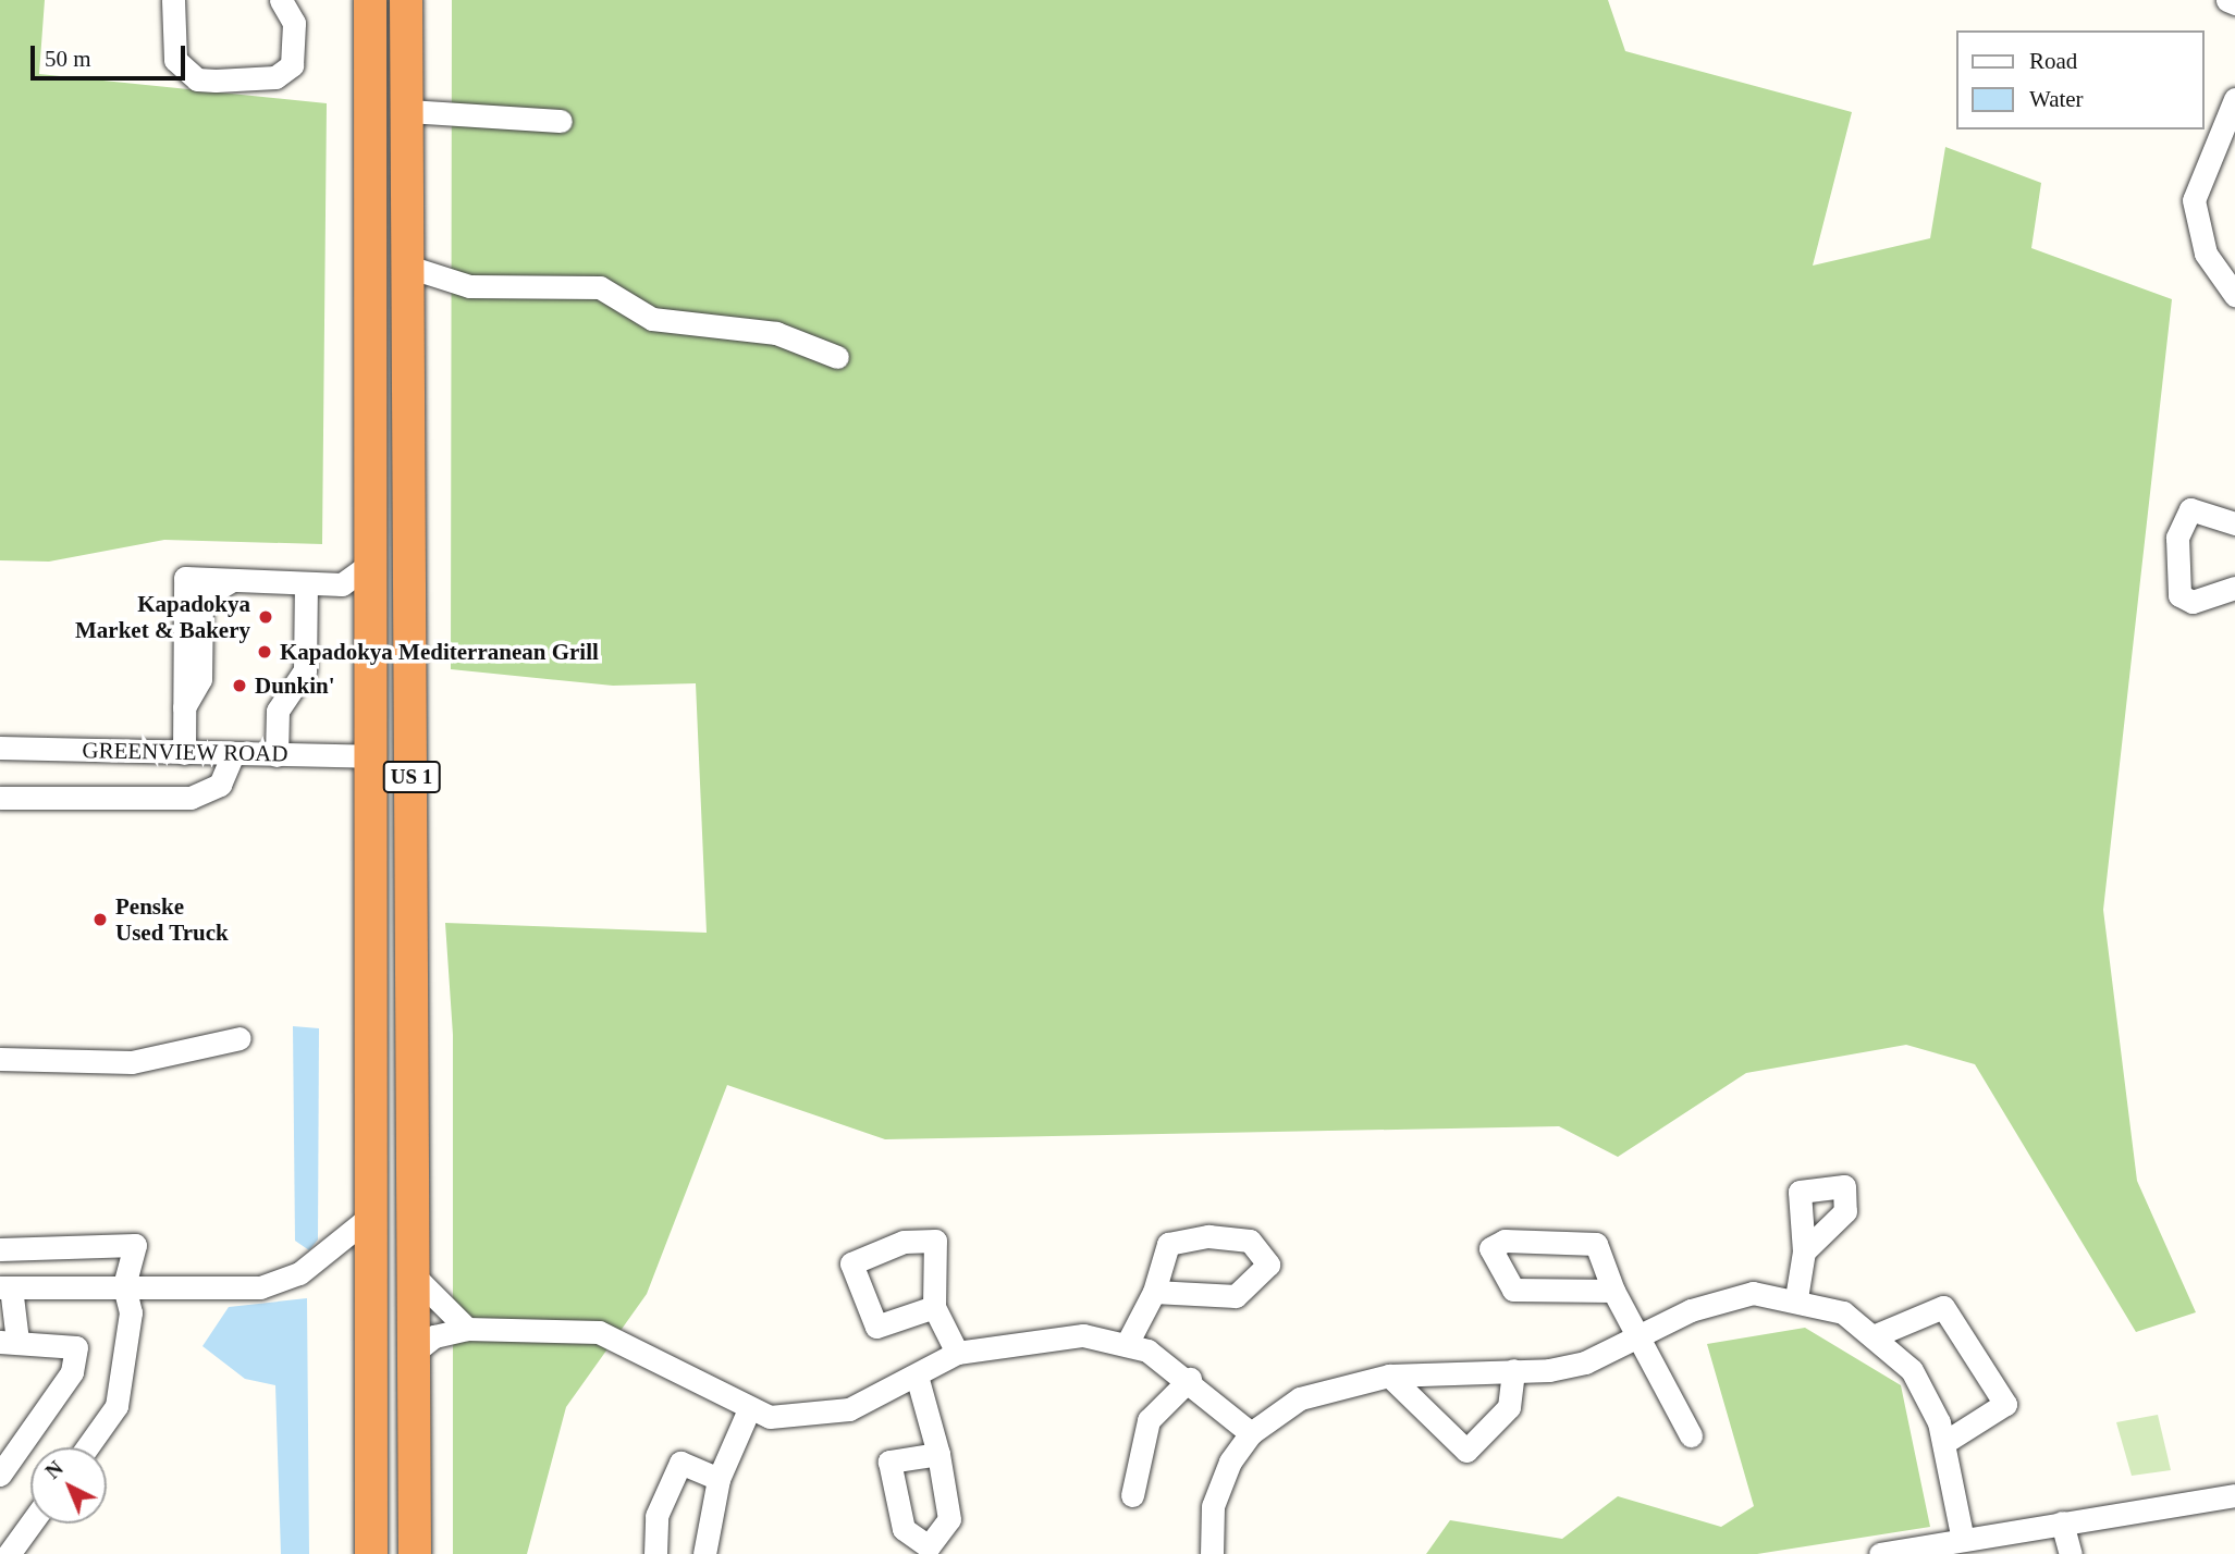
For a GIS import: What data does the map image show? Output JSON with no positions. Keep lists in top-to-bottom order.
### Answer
{
  "streets": {
    "highway": ["US 1"],
    "street": ["GREENVIEW ROAD"]
  },
  "crossings": [
    ["GREENVIEW ROAD", "US 1"]
  ],
  "places": [
    "Kapadokya Market & Bakery",
    "Kapadokya Mediterranean Grill",
    "Dunkin'",
    "Penske Used Truck"
  ],
  "legend": ["Road", "Water"],
  "scale_bar": "50 m",
  "north": "top left"
}
